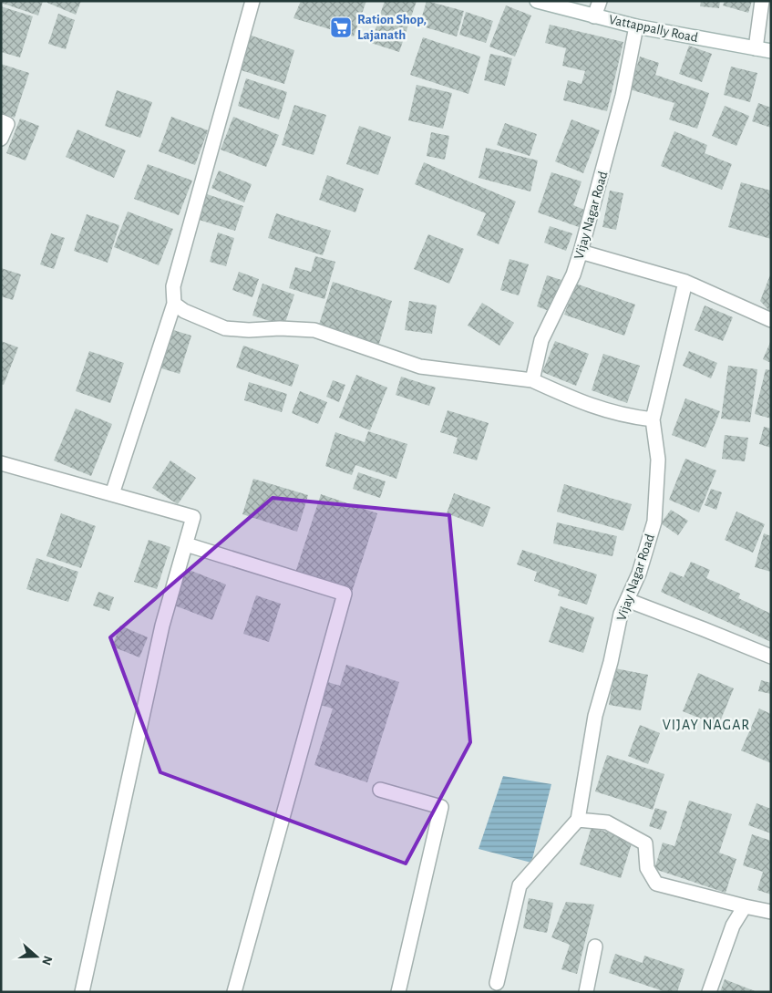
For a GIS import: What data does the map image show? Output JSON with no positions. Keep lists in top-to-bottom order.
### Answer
{
  "streets": {
    "street": ["Vattappally Road", "Vijay Nagar Road"]
  },
  "crossings": [
    ["Vattappally Road", "Vijay Nagar Road"]
  ],
  "districts": ["VIJAY NAGAR"],
  "places": {
    "supermarket": ["Ration Shop, Lajanath"]
  },
  "north": "right"
}
